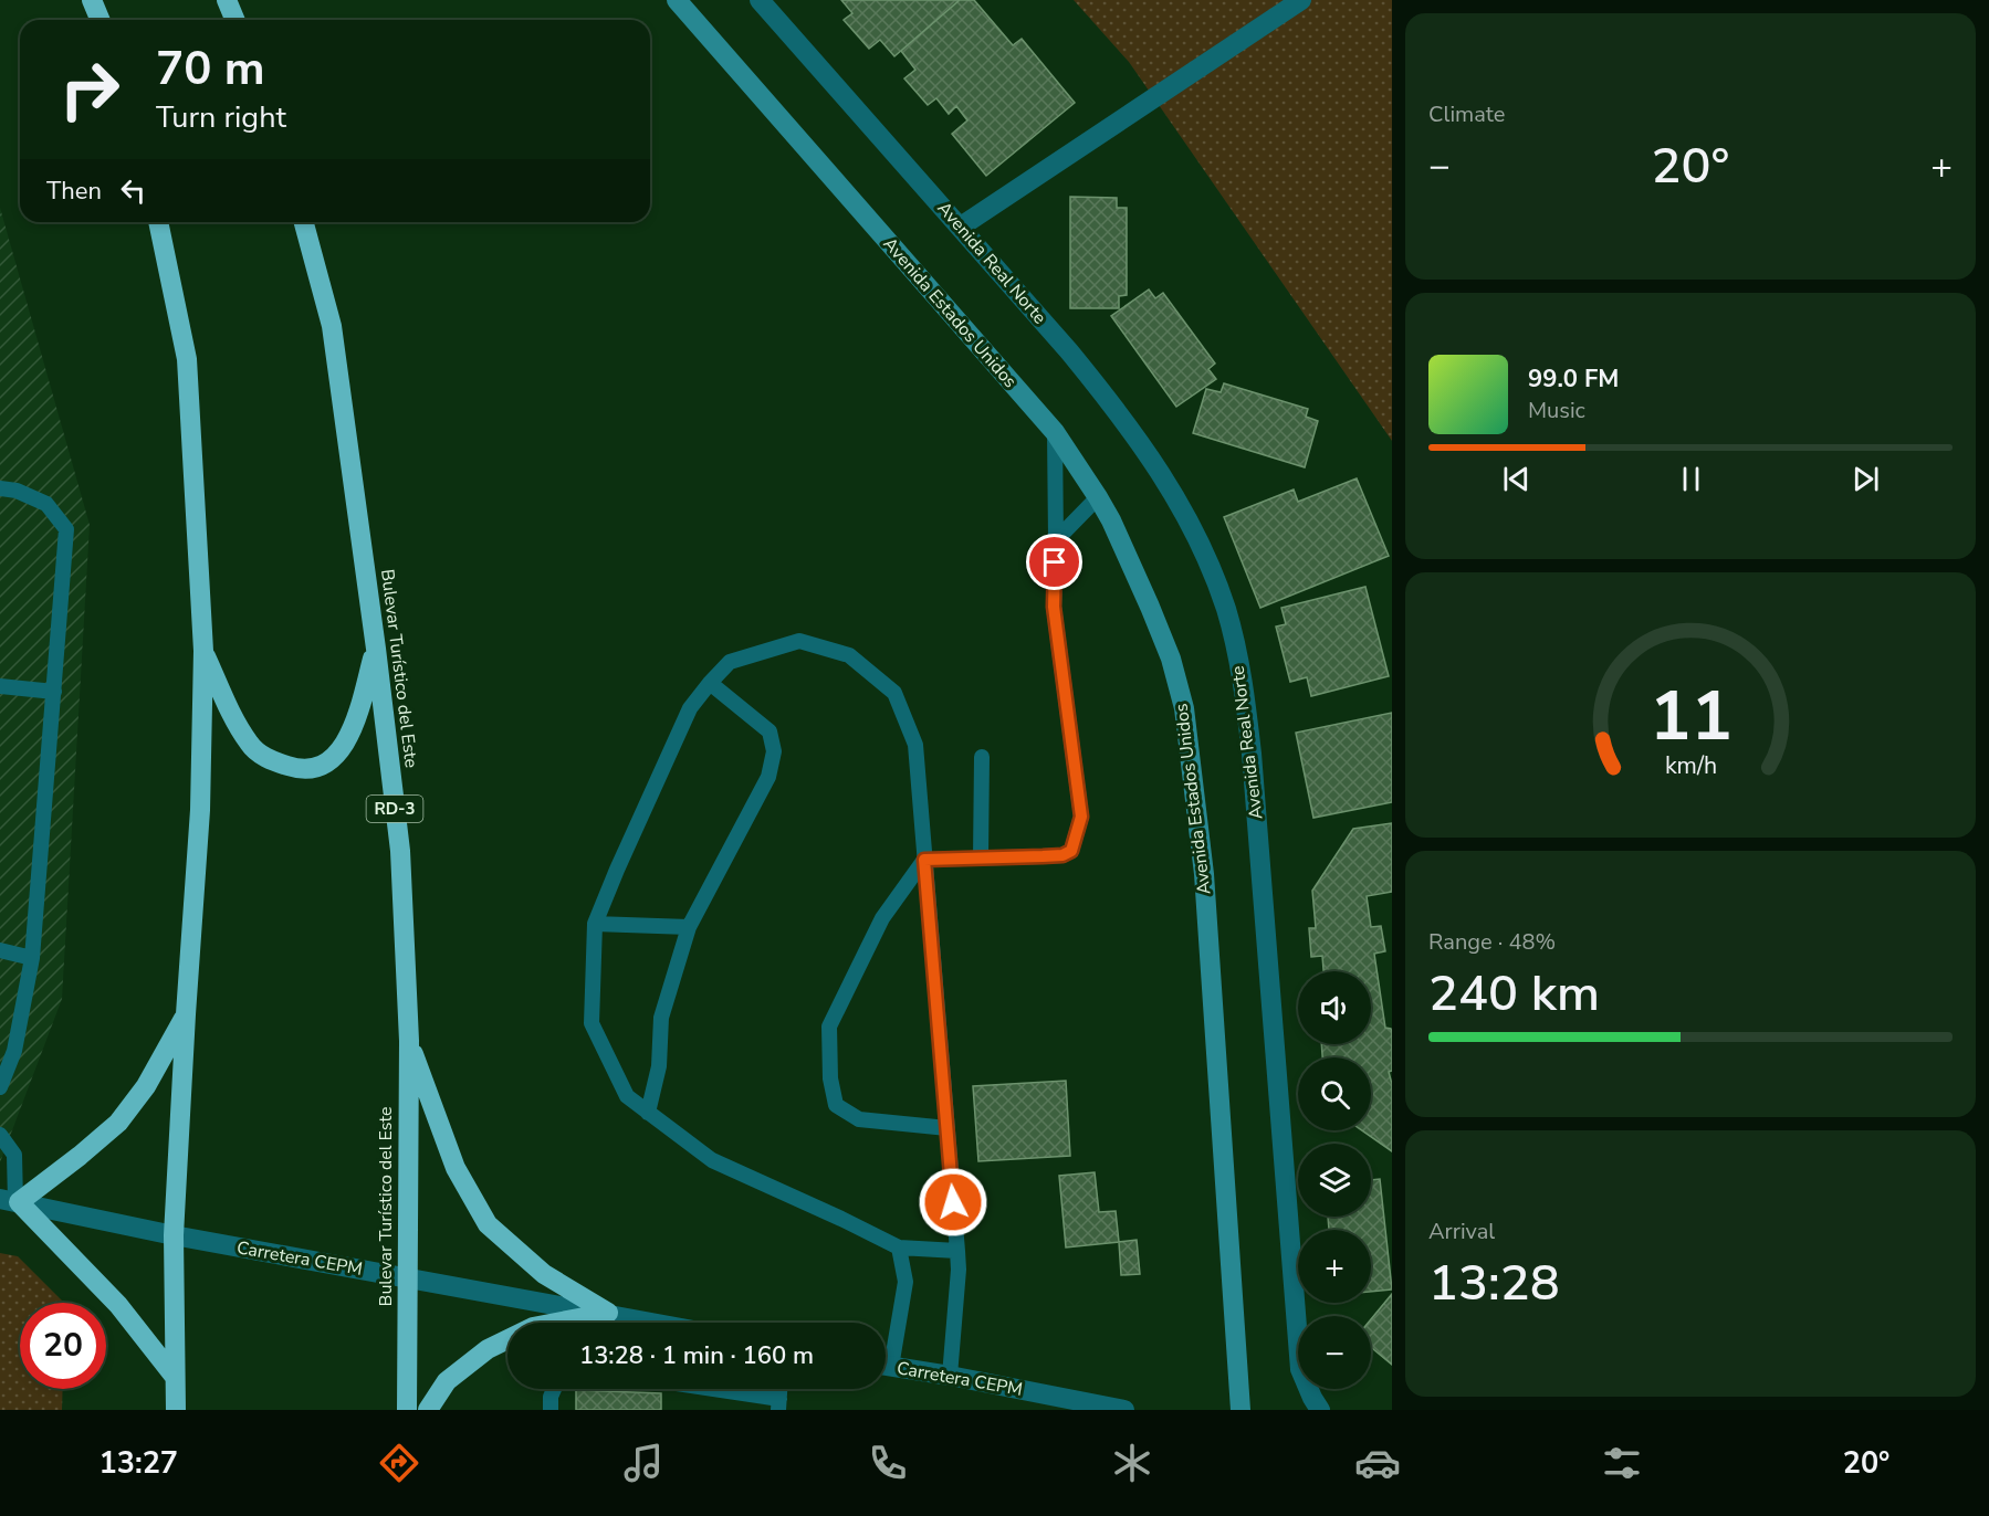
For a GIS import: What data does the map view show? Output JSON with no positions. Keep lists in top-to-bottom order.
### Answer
{
  "streets": {
    "highway": ["Bulevar Turístico del Este", "RD-3"],
    "street": ["Avenida Real Norte", "Avenida Estados Unidos", "Carretera CEPM"]
  },
  "crossings": [
    ["Bulevar Turístico del Este", "Carretera CEPM"]
  ],
  "page": {
    "tile": [
      "Climate",
      ["Range · 48%", "240 km"],
      ["Arrival", "13:28"]
    ],
    "turn": ["70 m", "Turn right"],
    "heat": ["−", "20°", "+"],
    "then": "Then",
    "song": ["99.0 FM", "Music"],
    "map_buttons": ["+", "−"],
    "limit": "20",
    "trip": "13:28 · 1 min · 160 m",
    "tabs": ["13:27", "20°"],
    "gauge": ["11", "km/h"]
  }
}
